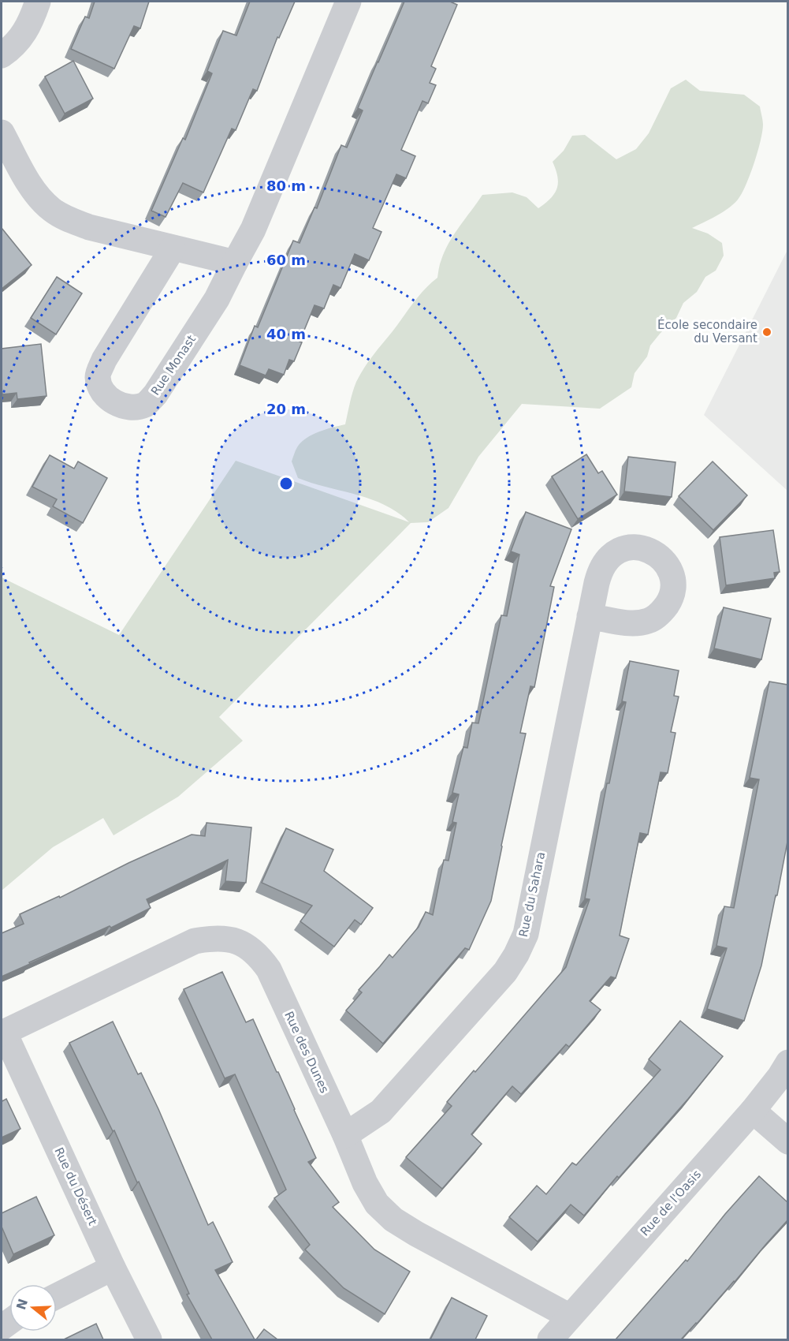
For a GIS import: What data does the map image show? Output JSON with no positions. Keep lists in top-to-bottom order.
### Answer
{
  "streets": {
    "street": [
      "Rue Monast",
      "Rue du Sahara",
      "Rue des Dunes",
      "Rue du Désert",
      "Rue de l'Oasis"
    ]
  },
  "crossings": [
    ["Rue du Sahara", "Rue des Dunes"],
    ["Rue des Dunes", "Rue du Désert"],
    ["Rue des Dunes", "Rue de l'Oasis"]
  ],
  "places": ["École secondaire du Versant"],
  "north": "left",
  "rings": [
    "80 m",
    "60 m",
    "40 m",
    "20 m"
  ]
}
